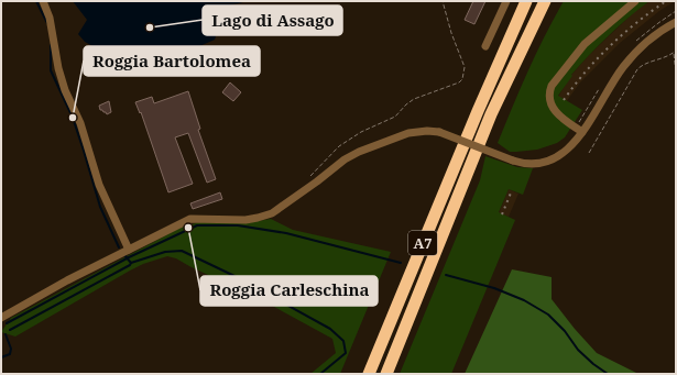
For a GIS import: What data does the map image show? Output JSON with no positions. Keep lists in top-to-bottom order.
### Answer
{
  "streets": {
    "highway": ["A7"]
  },
  "places": ["Lago di Assago", "Roggia Bartolomea", "Roggia Carleschina"]
}
